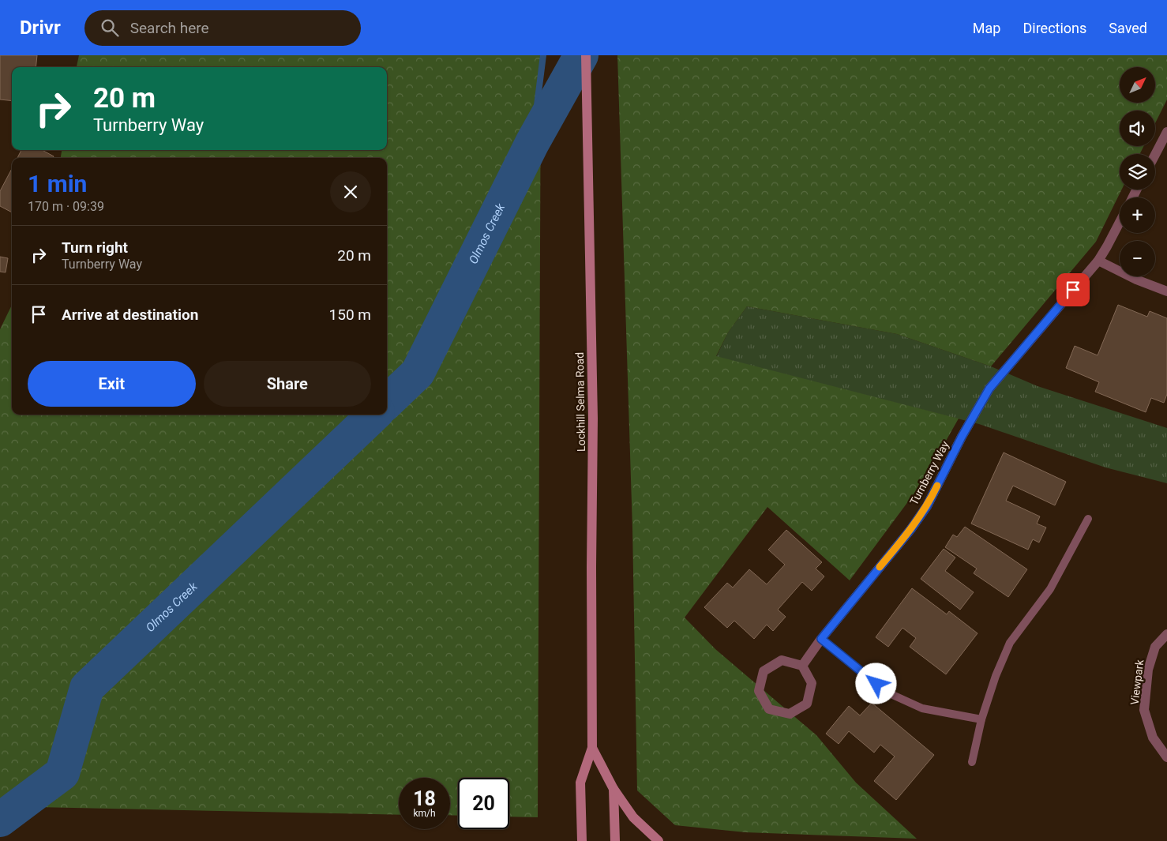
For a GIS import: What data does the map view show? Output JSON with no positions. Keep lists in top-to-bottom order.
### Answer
{
  "streets": {
    "main road": ["Lockhill Selma Road"],
    "street": ["Turnberry Way", "Viewpark"]
  },
  "water": ["Olmos Creek"],
  "north": "top right",
  "page": {
    "header": "Drivr",
    "search": "Search here",
    "nav": ["Map", "Directions", "Saved"],
    "map_buttons": ["+", "−"],
    "turn": ["20 m", "Turnberry Way"],
    "heading": ["1 min", "170 m · 09:39"],
    "list": [
      {
        "name": "Turn right",
        "note": "Turnberry Way",
        "value": "20 m"
      },
      {
        "name": "Arrive at destination",
        "value": "150 m"
      }
    ],
    "buttons": ["Exit", "Share"],
    "speed": "18 km/h",
    "limit": "20"
  }
}
